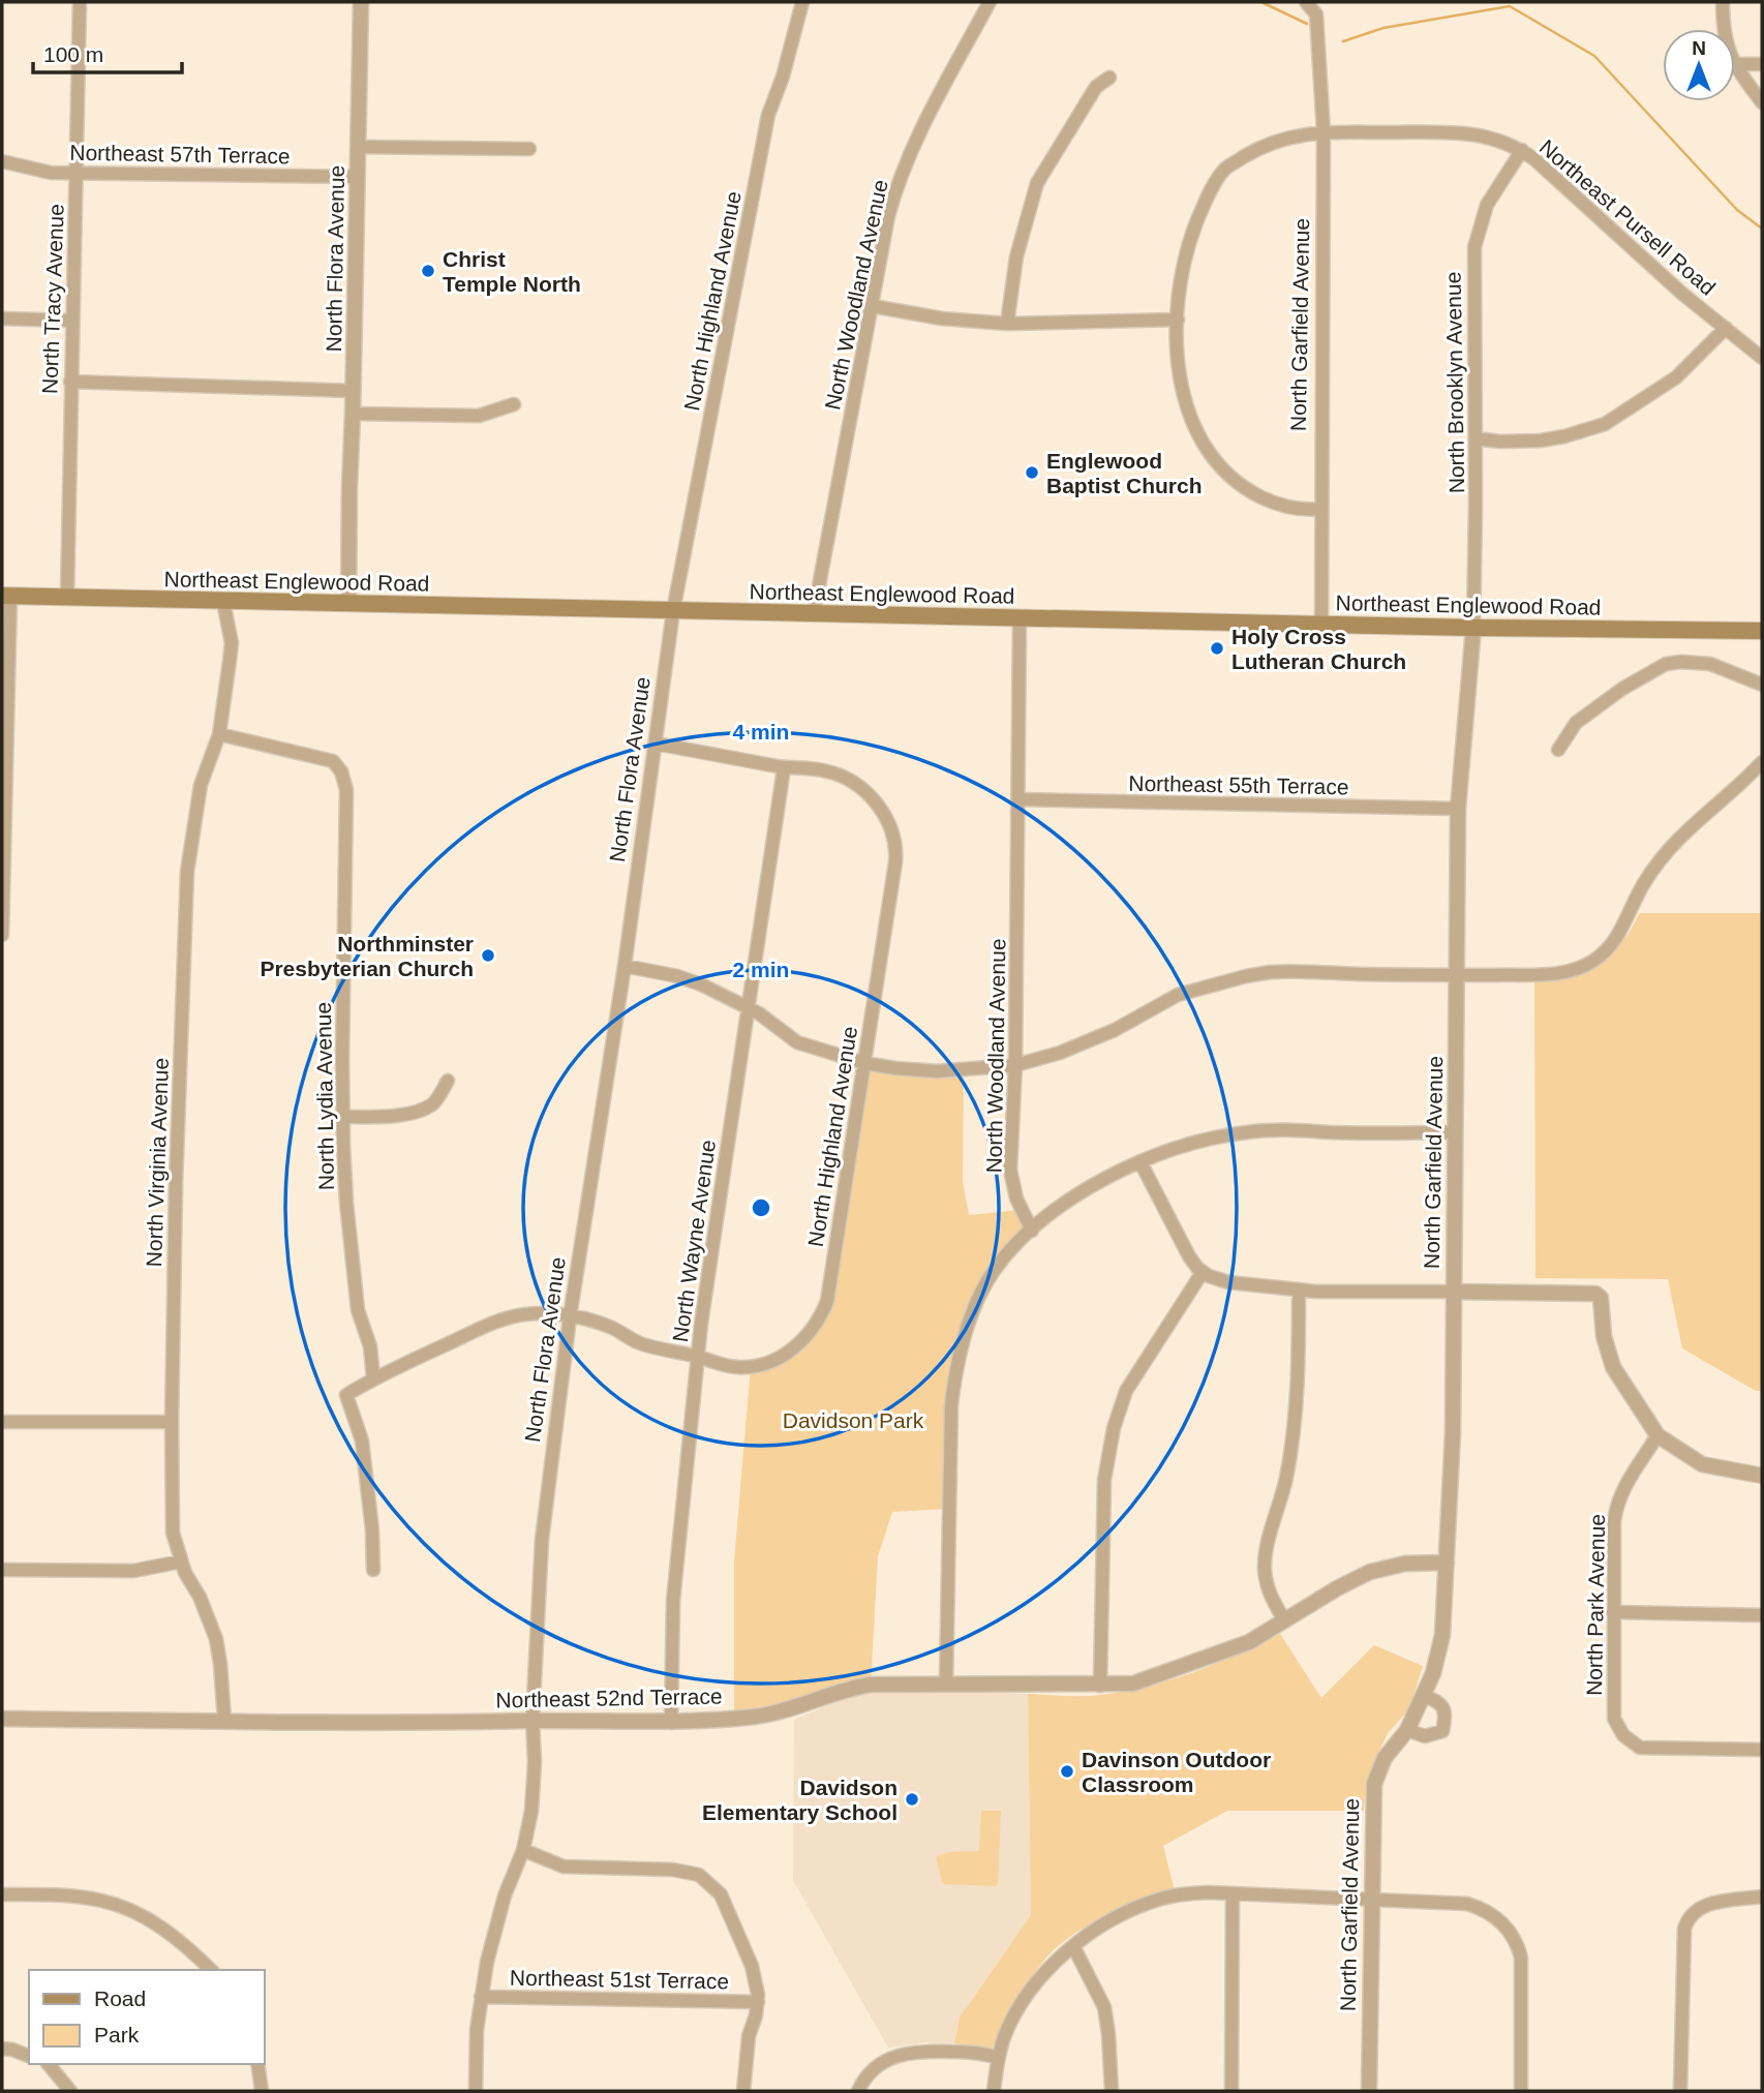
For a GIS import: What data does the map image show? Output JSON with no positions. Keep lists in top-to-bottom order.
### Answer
{
  "streets": {
    "main road": ["Northeast Englewood Road"],
    "street": [
      "Northeast 57th Terrace",
      "Northeast Pursell Road",
      "North Flora Avenue",
      "North Woodland Avenue",
      "North Tracy Avenue",
      "North Highland Avenue",
      "North Garfield Avenue",
      "North Brooklyn Avenue",
      "Northeast 55th Terrace",
      "North Lydia Avenue",
      "North Virginia Avenue",
      "North Wayne Avenue",
      "North Park Avenue",
      "Northeast 52nd Terrace",
      "Northeast 51st Terrace"
    ]
  },
  "crossings": [
    ["Northeast 57th Terrace", "North Flora Avenue"],
    ["Northeast 57th Terrace", "North Tracy Avenue"],
    ["Northeast Pursell Road", "North Garfield Avenue"],
    ["Northeast Pursell Road", "North Brooklyn Avenue"],
    ["North Flora Avenue", "North Highland Avenue"],
    ["North Flora Avenue", "Northeast Englewood Road"],
    ["North Flora Avenue", "Northeast 52nd Terrace"],
    ["North Flora Avenue", "Northeast 51st Terrace"],
    ["North Woodland Avenue", "Northeast Englewood Road"],
    ["North Woodland Avenue", "Northeast 55th Terrace"],
    ["North Tracy Avenue", "Northeast Englewood Road"],
    ["North Highland Avenue", "Northeast Englewood Road"],
    ["North Highland Avenue", "North Lydia Avenue"],
    ["North Highland Avenue", "North Wayne Avenue"],
    ["North Garfield Avenue", "North Brooklyn Avenue"],
    ["North Garfield Avenue", "Northeast Englewood Road"],
    ["North Garfield Avenue", "Northeast 55th Terrace"],
    ["North Garfield Avenue", "Northeast 52nd Terrace"],
    ["North Brooklyn Avenue", "Northeast Englewood Road"],
    ["Northeast Englewood Road", "North Virginia Avenue"],
    ["North Lydia Avenue", "North Virginia Avenue"],
    ["North Virginia Avenue", "Northeast 52nd Terrace"],
    ["North Wayne Avenue", "Northeast 52nd Terrace"]
  ],
  "parks": ["Davidson Park"],
  "places": [
    "Christ Temple North",
    "Englewood Baptist Church",
    "Holy Cross Lutheran Church",
    "Northminster Presbyterian Church",
    "Davinson Outdoor Classroom",
    "Davidson Elementary School"
  ],
  "legend": ["Road", "Park"],
  "scale_bar": "100 m",
  "north": "top",
  "rings": ["4 min", "2 min"]
}
